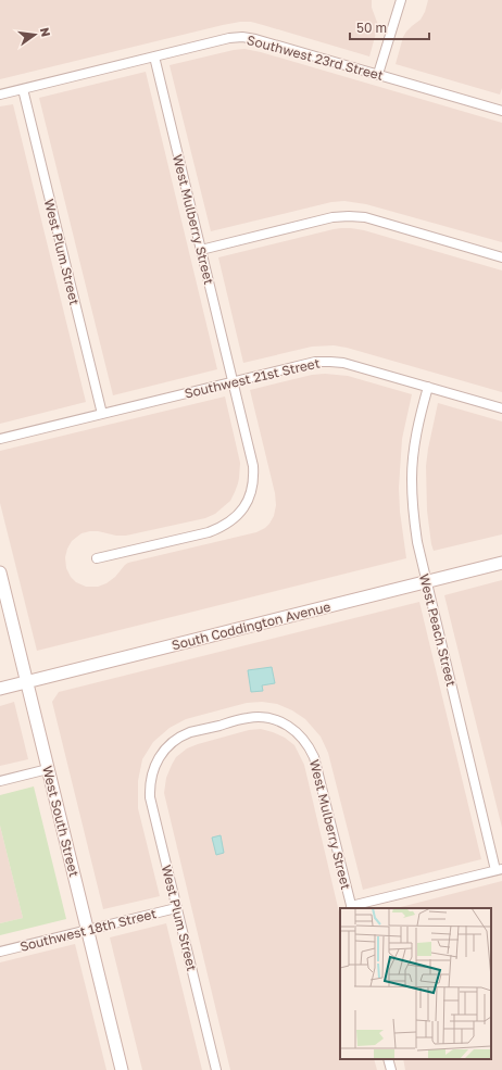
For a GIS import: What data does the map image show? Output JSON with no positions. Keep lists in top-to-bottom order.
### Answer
{
  "streets": {
    "main road": ["South Coddington Avenue", "West South Street"],
    "street": [
      "Southwest 23rd Street",
      "West Mulberry Street",
      "West Plum Street",
      "Southwest 21st Street",
      "West Peach Street",
      "Southwest 18th Street"
    ]
  },
  "crossings": [
    ["Southwest 23rd Street", "West Mulberry Street"],
    ["Southwest 23rd Street", "West Plum Street"],
    ["West Mulberry Street", "West Plum Street"],
    ["West Mulberry Street", "Southwest 21st Street"],
    ["West Plum Street", "Southwest 21st Street"],
    ["West Plum Street", "Southwest 18th Street"],
    ["Southwest 21st Street", "West Peach Street"],
    ["South Coddington Avenue", "West Peach Street"],
    ["South Coddington Avenue", "West South Street"],
    ["West South Street", "Southwest 18th Street"]
  ],
  "scale_bar": "50 m",
  "north": "right"
}
